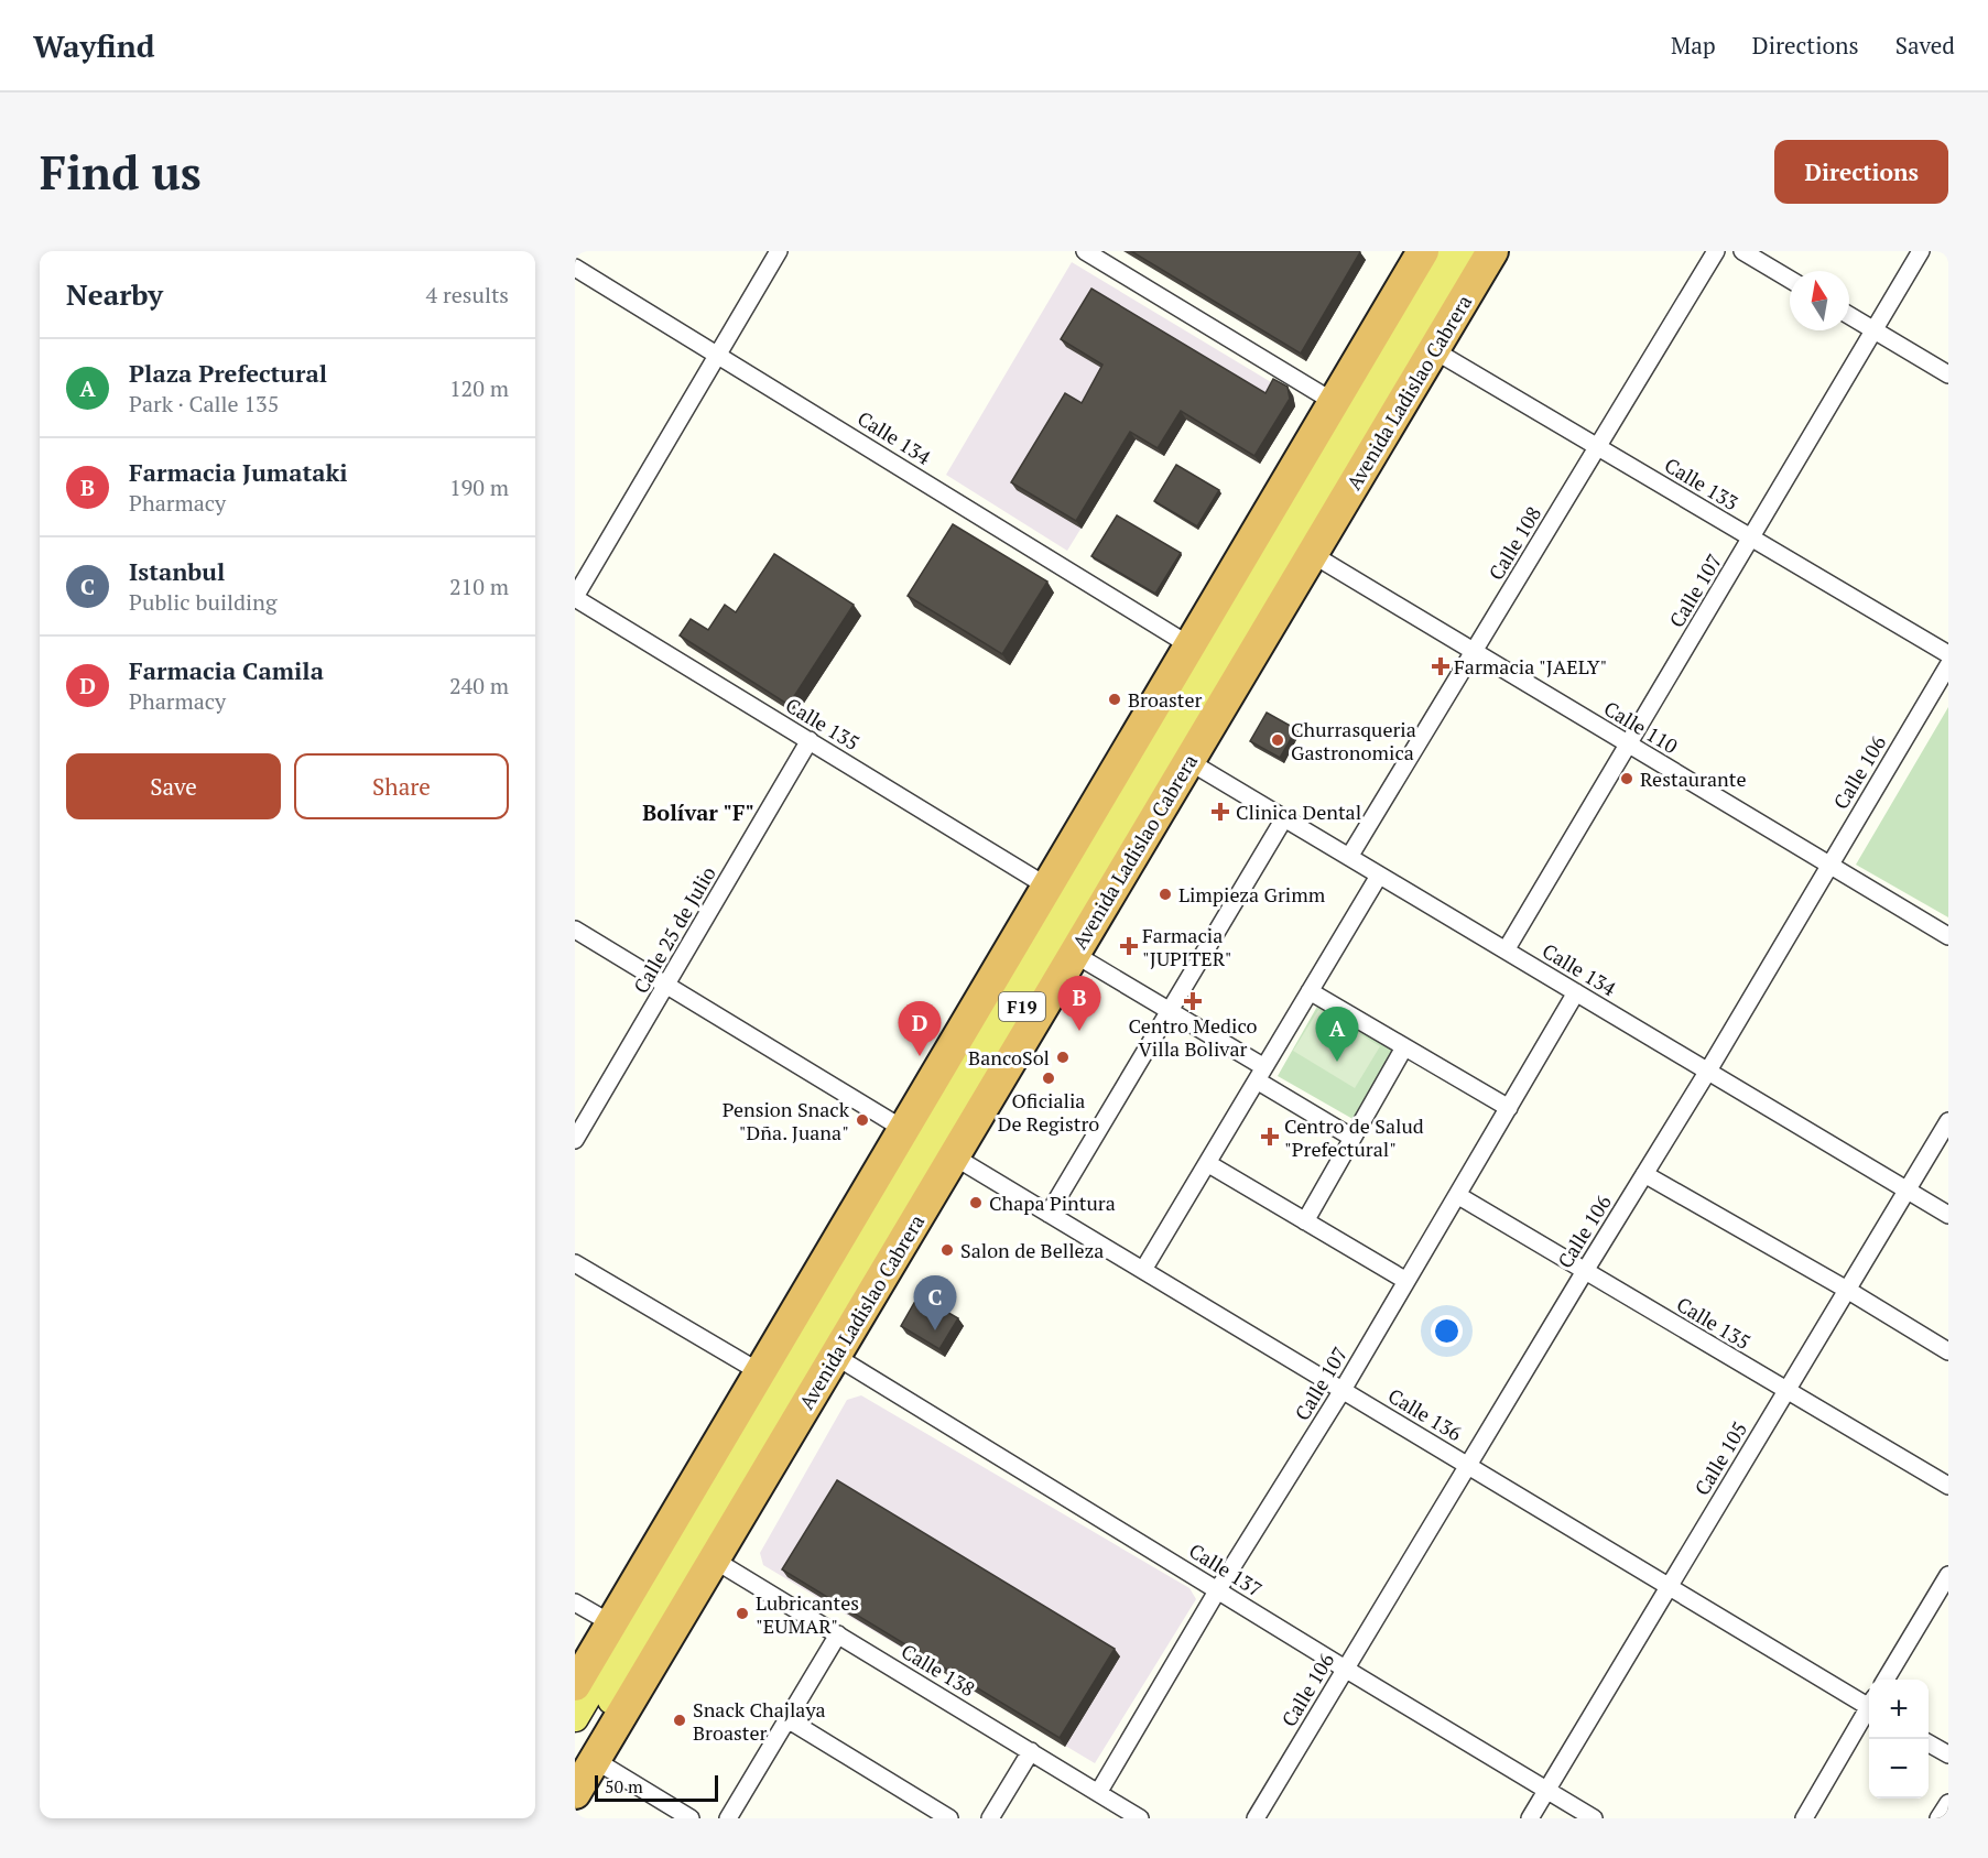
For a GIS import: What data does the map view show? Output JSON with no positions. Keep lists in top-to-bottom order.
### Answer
{
  "streets": {
    "highway": ["Avenida Ladislao Cabrera", "F19"],
    "street": [
      "Calle 134",
      "Calle 133",
      "Calle 108",
      "Calle 107",
      "Calle 135",
      "Calle 110",
      "Calle 106",
      "Calle 25 de Julio",
      "Calle 136",
      "Calle 105",
      "Calle 137",
      "Calle 138"
    ]
  },
  "crossings": [
    ["Avenida Ladislao Cabrera", "Calle 134"],
    ["Avenida Ladislao Cabrera", "Calle 133"],
    ["Avenida Ladislao Cabrera", "Calle 110"],
    ["Avenida Ladislao Cabrera", "Calle 136"],
    ["Avenida Ladislao Cabrera", "Calle 137"],
    ["Avenida Ladislao Cabrera", "Calle 138"],
    ["Calle 134", "Calle 108"],
    ["Calle 134", "Calle 107"],
    ["Calle 134", "Calle 106"],
    ["Calle 134", "F19"],
    ["Calle 134", "Calle 105"],
    ["Calle 133", "Calle 108"],
    ["Calle 133", "Calle 107"],
    ["Calle 108", "Calle 110"],
    ["Calle 107", "Calle 135"],
    ["Calle 107", "Calle 110"],
    ["Calle 107", "Calle 136"],
    ["Calle 107", "Calle 137"],
    ["Calle 107", "Calle 138"],
    ["Calle 135", "Calle 106"],
    ["Calle 135", "Calle 25 de Julio"],
    ["Calle 135", "F19"],
    ["Calle 135", "Calle 105"],
    ["Calle 110", "Calle 106"],
    ["Calle 106", "Calle 136"],
    ["Calle 106", "Calle 137"],
    ["Calle 136", "Calle 105"],
    ["Calle 105", "Calle 137"]
  ],
  "districts": ["Bolívar \"F\""],
  "places": {
    "health": [
      "Farmacia \"JAELY\"",
      "Clinica Dental",
      "Farmacia \"JUPITER\"",
      "Centro Medico Villa Bolivar",
      "Centro de Salud \"Prefectural\""
    ],
    "other": [
      "Broaster",
      "Churrasqueria Gastronomica",
      "Restaurante",
      "Limpieza Grimm",
      "BancoSol",
      "Oficialia De Registro",
      "Pension Snack \"Dña. Juana\"",
      "Chapa Pintura",
      "Salon de Belleza",
      "Lubricantes \"EUMAR\"",
      "Snack Chajlaya Broaster"
    ]
  },
  "scale_bar": "50 m",
  "north": "top",
  "page": {
    "header": "Wayfind",
    "nav": ["Map", "Directions", "Saved"],
    "buttons": [
      "Directions",
      ["Save", "Share"]
    ],
    "title": "Find us",
    "heading": ["Nearby", "4 results"],
    "list": [
      {
        "mark": "A",
        "name": "Plaza Prefectural",
        "note": "Park · Calle 135",
        "value": "120 m"
      },
      {
        "mark": "B",
        "name": "Farmacia Jumataki",
        "note": "Pharmacy",
        "value": "190 m"
      },
      {
        "mark": "C",
        "name": "Istanbul",
        "note": "Public building",
        "value": "210 m"
      },
      {
        "mark": "D",
        "name": "Farmacia Camila",
        "note": "Pharmacy",
        "value": "240 m"
      }
    ],
    "pins": [
      "B",
      "D",
      "A",
      "C"
    ],
    "map_buttons": ["+", "−"],
    "scale": "50 m"
  }
}
